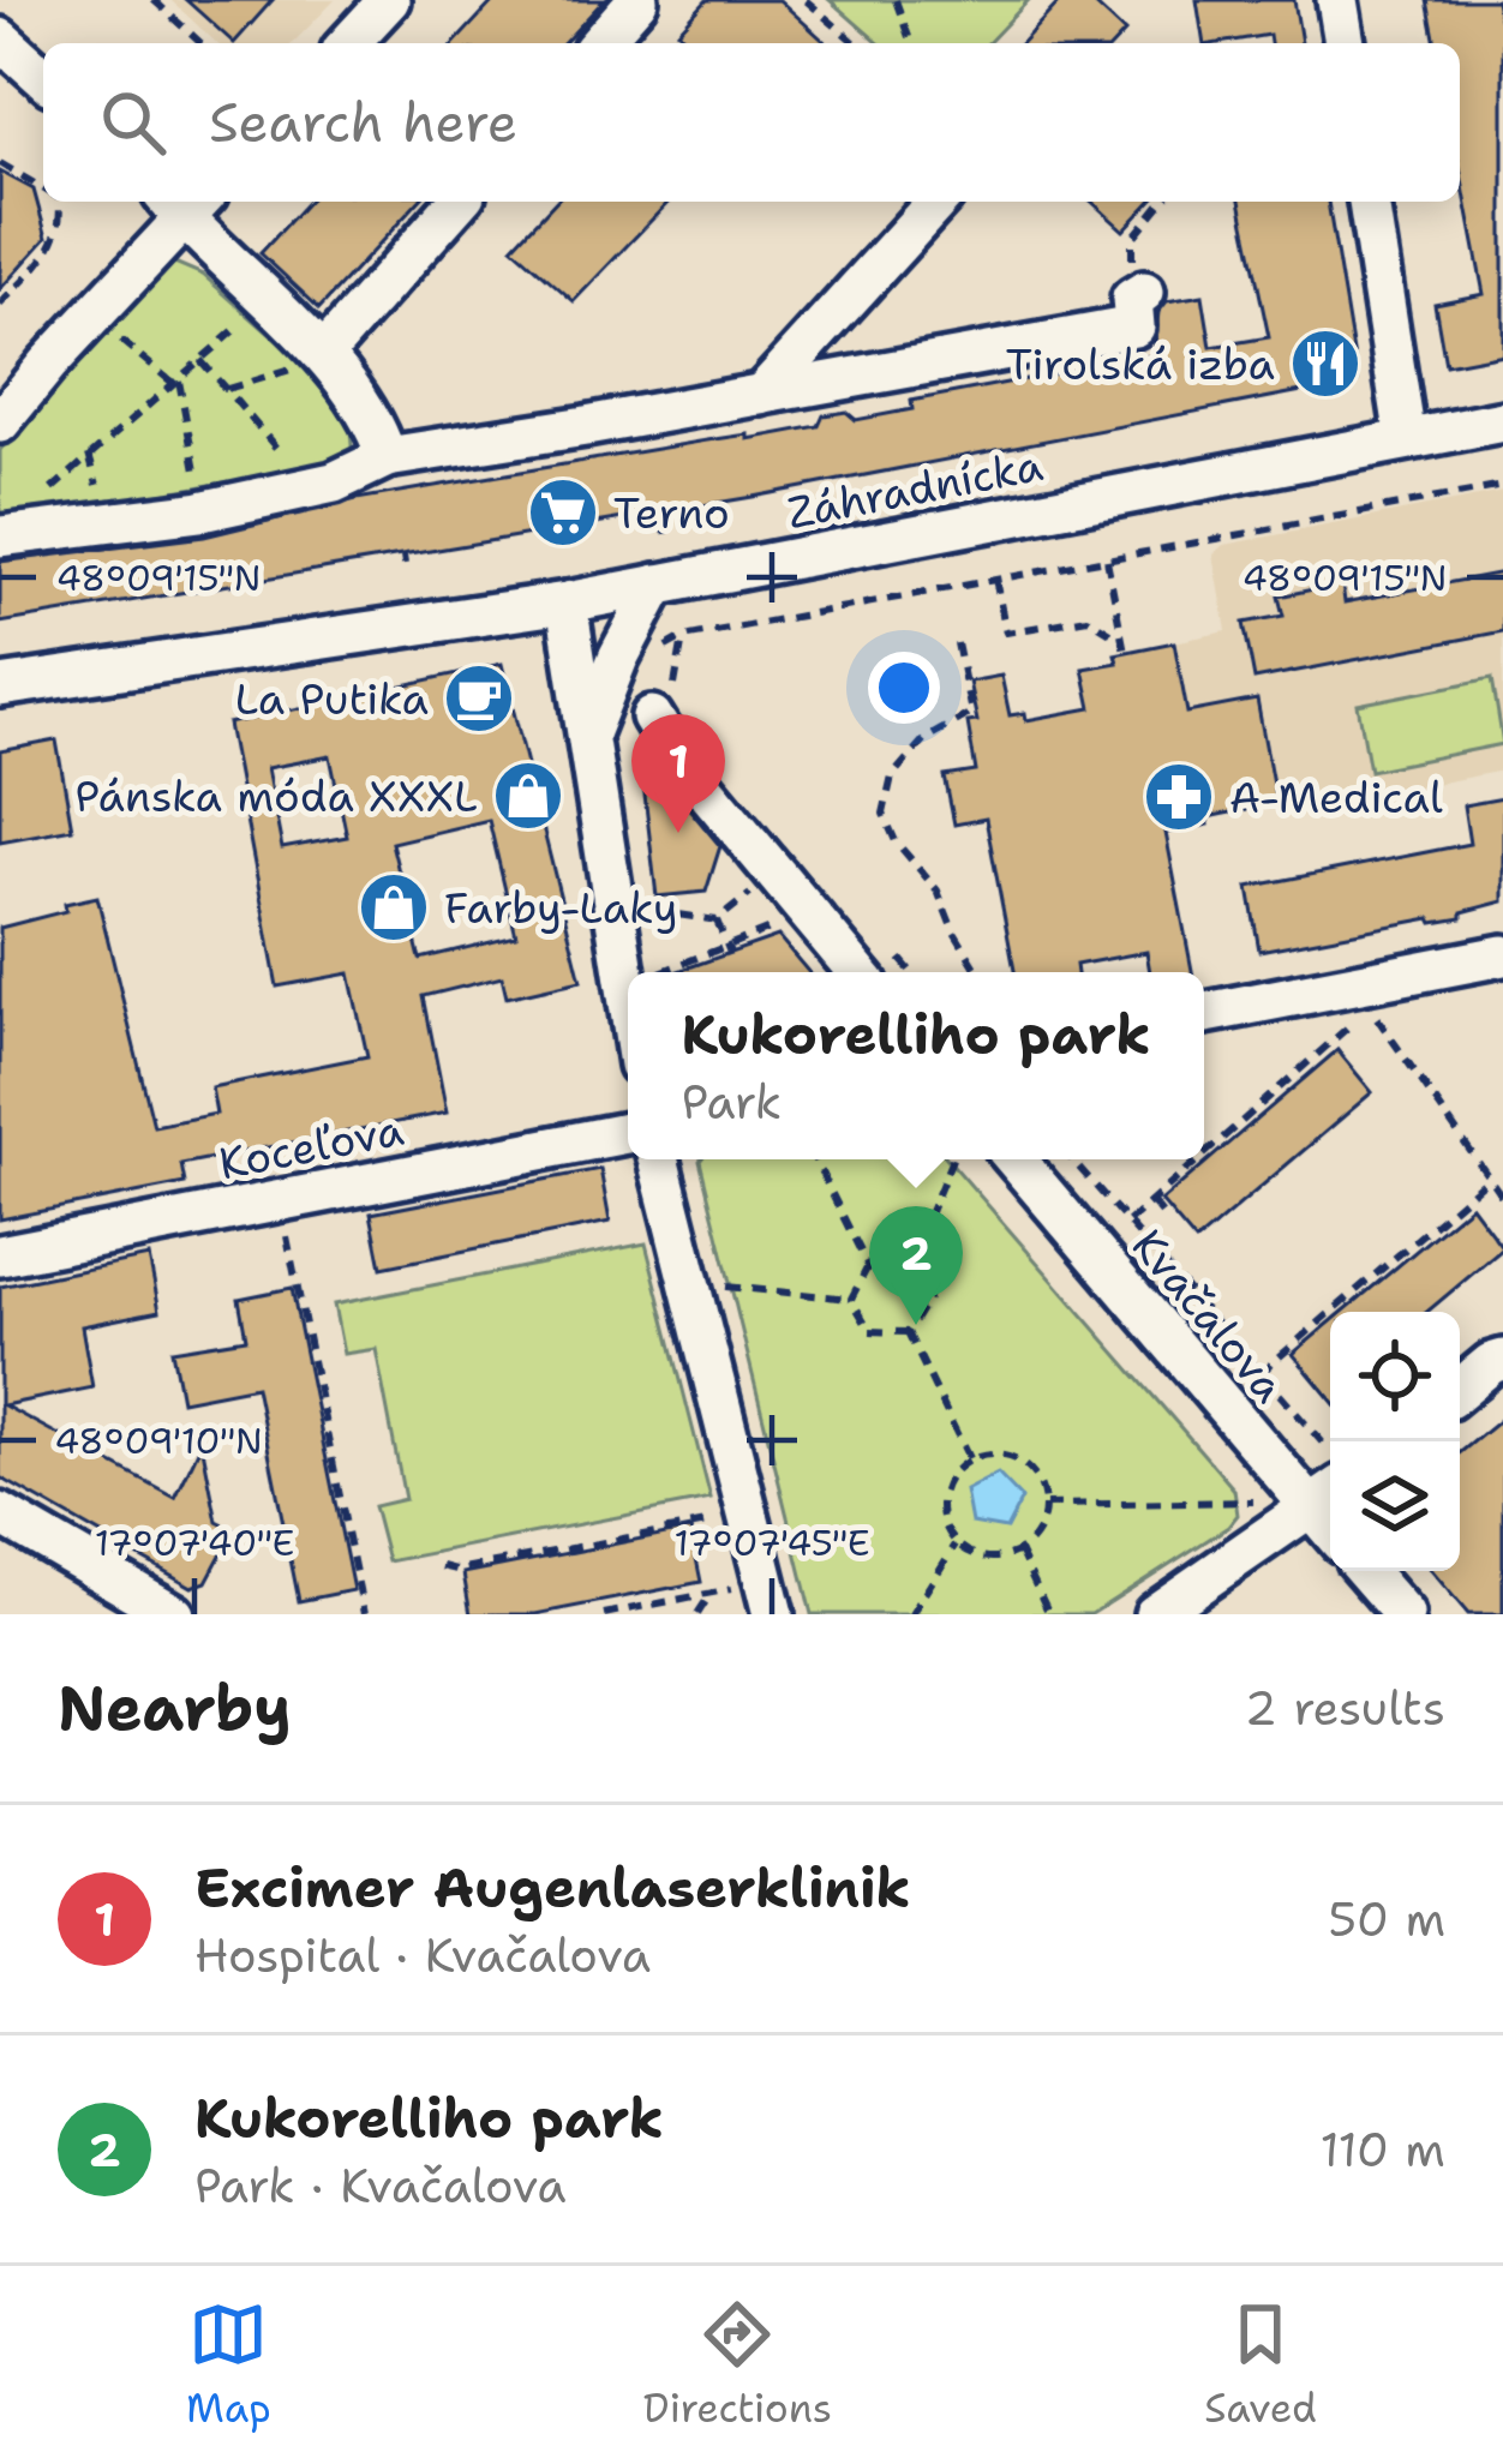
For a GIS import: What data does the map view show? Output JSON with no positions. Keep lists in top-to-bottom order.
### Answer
{
  "streets": {
    "street": ["Záhradnícka", "Koceľova", "Kvačalova"]
  },
  "places": {
    "restaurant": ["Tirolská izba"],
    "supermarket": ["Terno"],
    "cafe": ["La Putika"],
    "shop": ["Pánska móda XXXL", "Farby-Laky"],
    "pharmacy": ["A-Medical"]
  },
  "page": {
    "search": "Search here",
    "pins": ["1", "2"],
    "popup": ["Kukorelliho park", "Park"],
    "heading": ["Nearby", "2 results"],
    "list": [
      {
        "mark": "1",
        "name": "Excimer Augenlaserklinik",
        "note": "Hospital · Kvačalova",
        "value": "50 m"
      },
      {
        "mark": "2",
        "name": "Kukorelliho park",
        "note": "Park · Kvačalova",
        "value": "110 m"
      }
    ],
    "nav": ["Map", "Directions", "Saved"]
  },
  "coordinates": [
    "48°09'15\"N",
    "48°09'10\"N",
    "17°07'40\"E",
    "17°07'45\"E"
  ]
}
